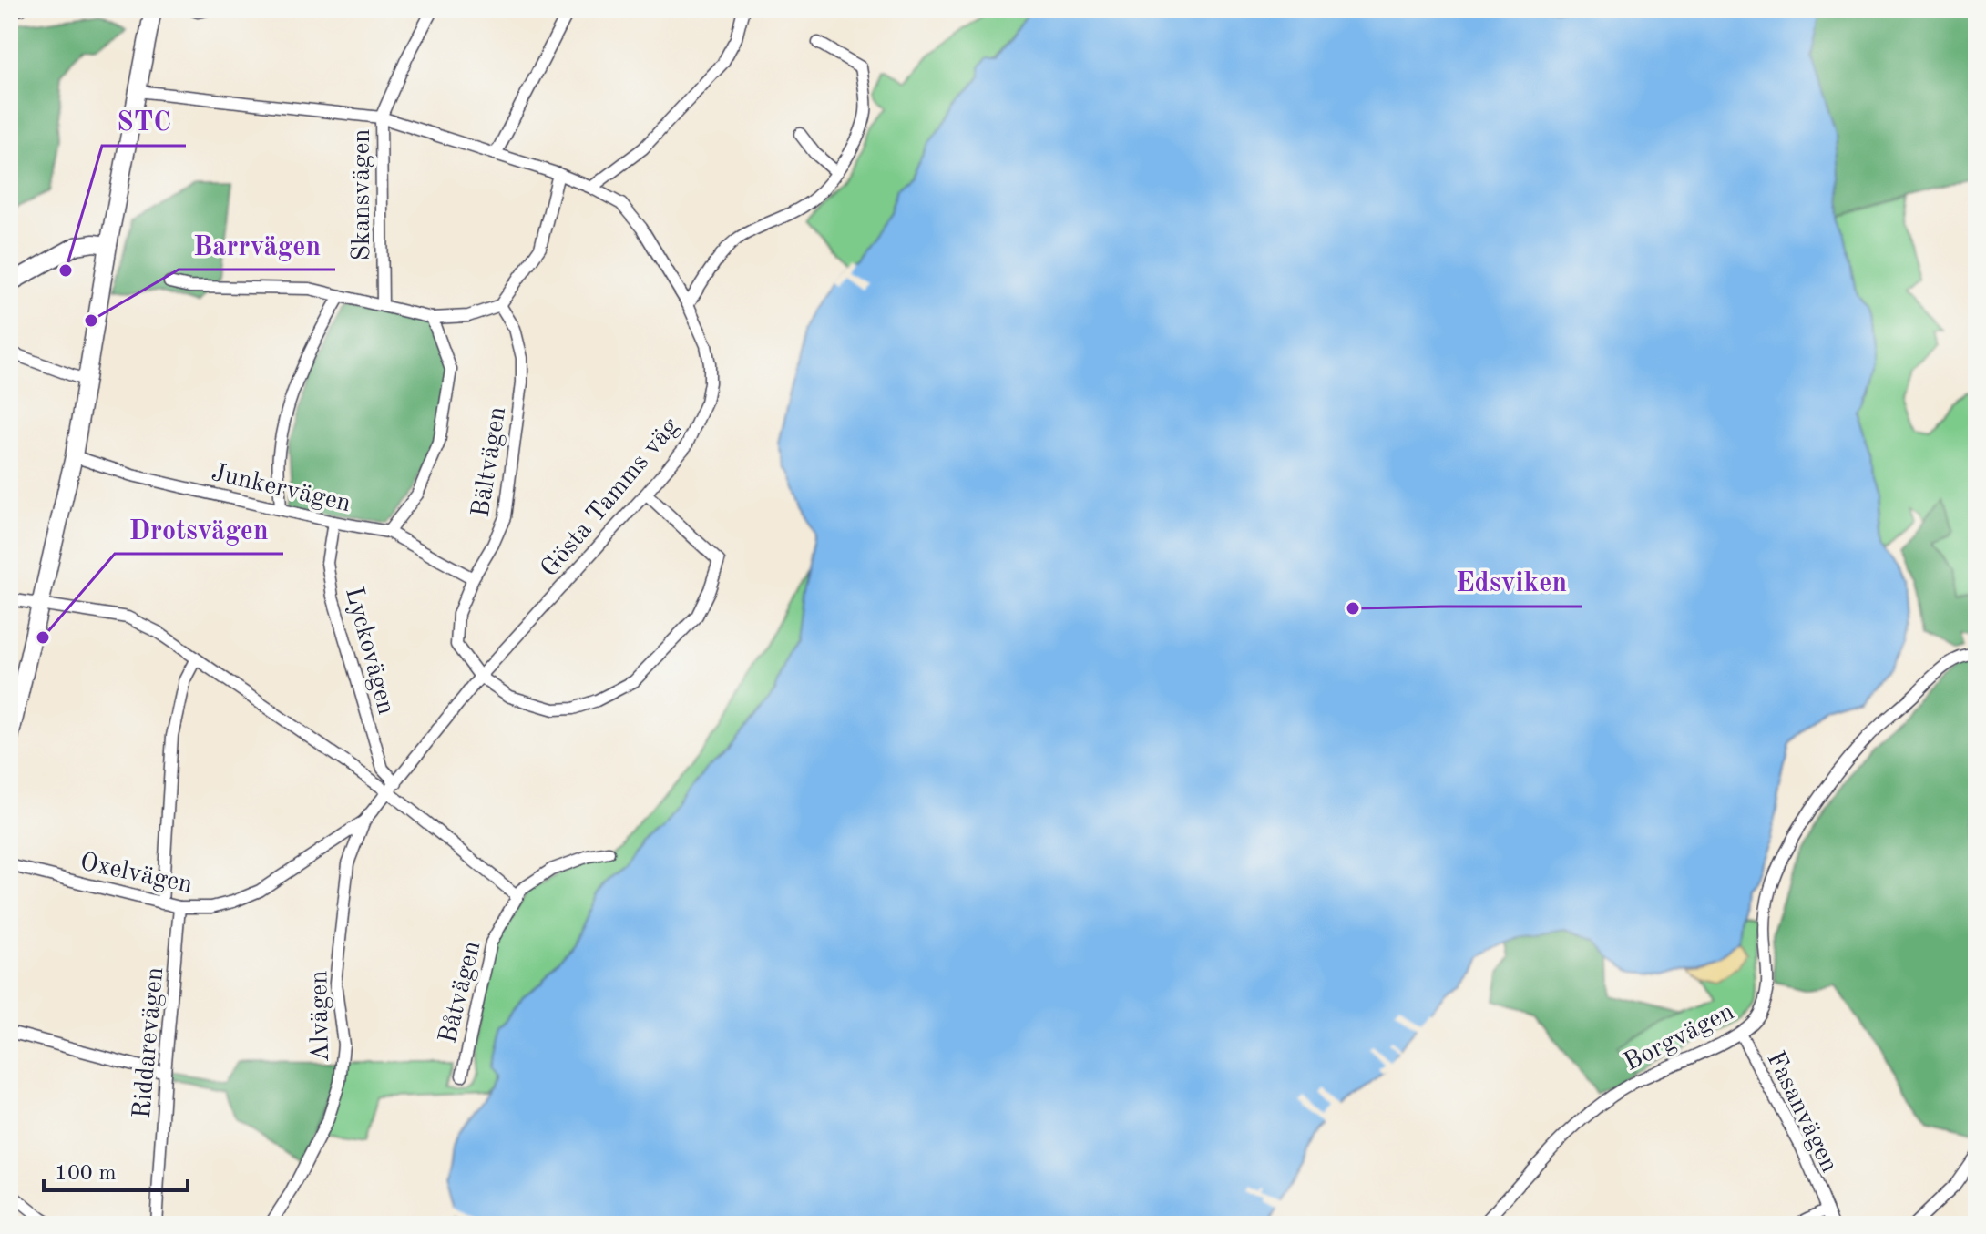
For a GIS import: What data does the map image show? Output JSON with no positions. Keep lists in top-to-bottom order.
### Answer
{
  "streets": {
    "street": [
      "Skansvägen",
      "Bältvägen",
      "Junkervägen",
      "Gösta Tamms väg",
      "Lyckovägen",
      "Oxelvägen",
      "Båtvägen",
      "Alvägen",
      "Borgvägen",
      "Riddarevägen",
      "Fasanvägen"
    ]
  },
  "crossings": [
    ["Skansvägen", "Junkervägen"],
    ["Skansvägen", "Gösta Tamms väg"],
    ["Skansvägen", "Lyckovägen"],
    ["Bältvägen", "Junkervägen"],
    ["Bältvägen", "Gösta Tamms väg"],
    ["Junkervägen", "Lyckovägen"],
    ["Gösta Tamms väg", "Lyckovägen"],
    ["Gösta Tamms väg", "Alvägen"],
    ["Lyckovägen", "Alvägen"],
    ["Oxelvägen", "Alvägen"],
    ["Oxelvägen", "Riddarevägen"],
    ["Borgvägen", "Fasanvägen"]
  ],
  "places": [
    "STC",
    "Barrvägen",
    "Edsviken",
    "Drotsvägen"
  ],
  "scale_bar": "100 m"
}
